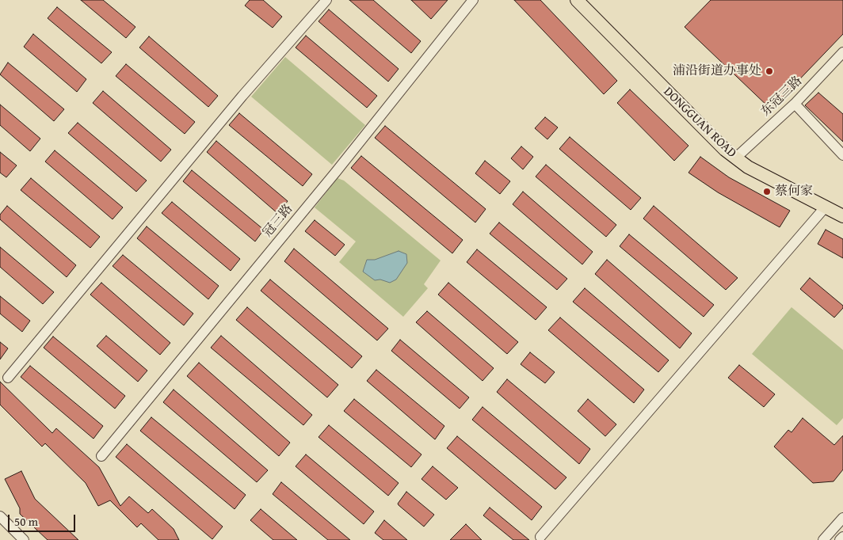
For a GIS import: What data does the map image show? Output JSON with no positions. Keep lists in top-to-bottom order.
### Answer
{
  "streets": {
    "main road": ["DONGGUAN ROAD"],
    "street": ["东冠三路", "冠三路"]
  },
  "crossings": [
    ["东冠三路", "DONGGUAN ROAD"]
  ],
  "places": ["浦沿街道办事处", "蔡何家"],
  "scale_bar": "50 m"
}
